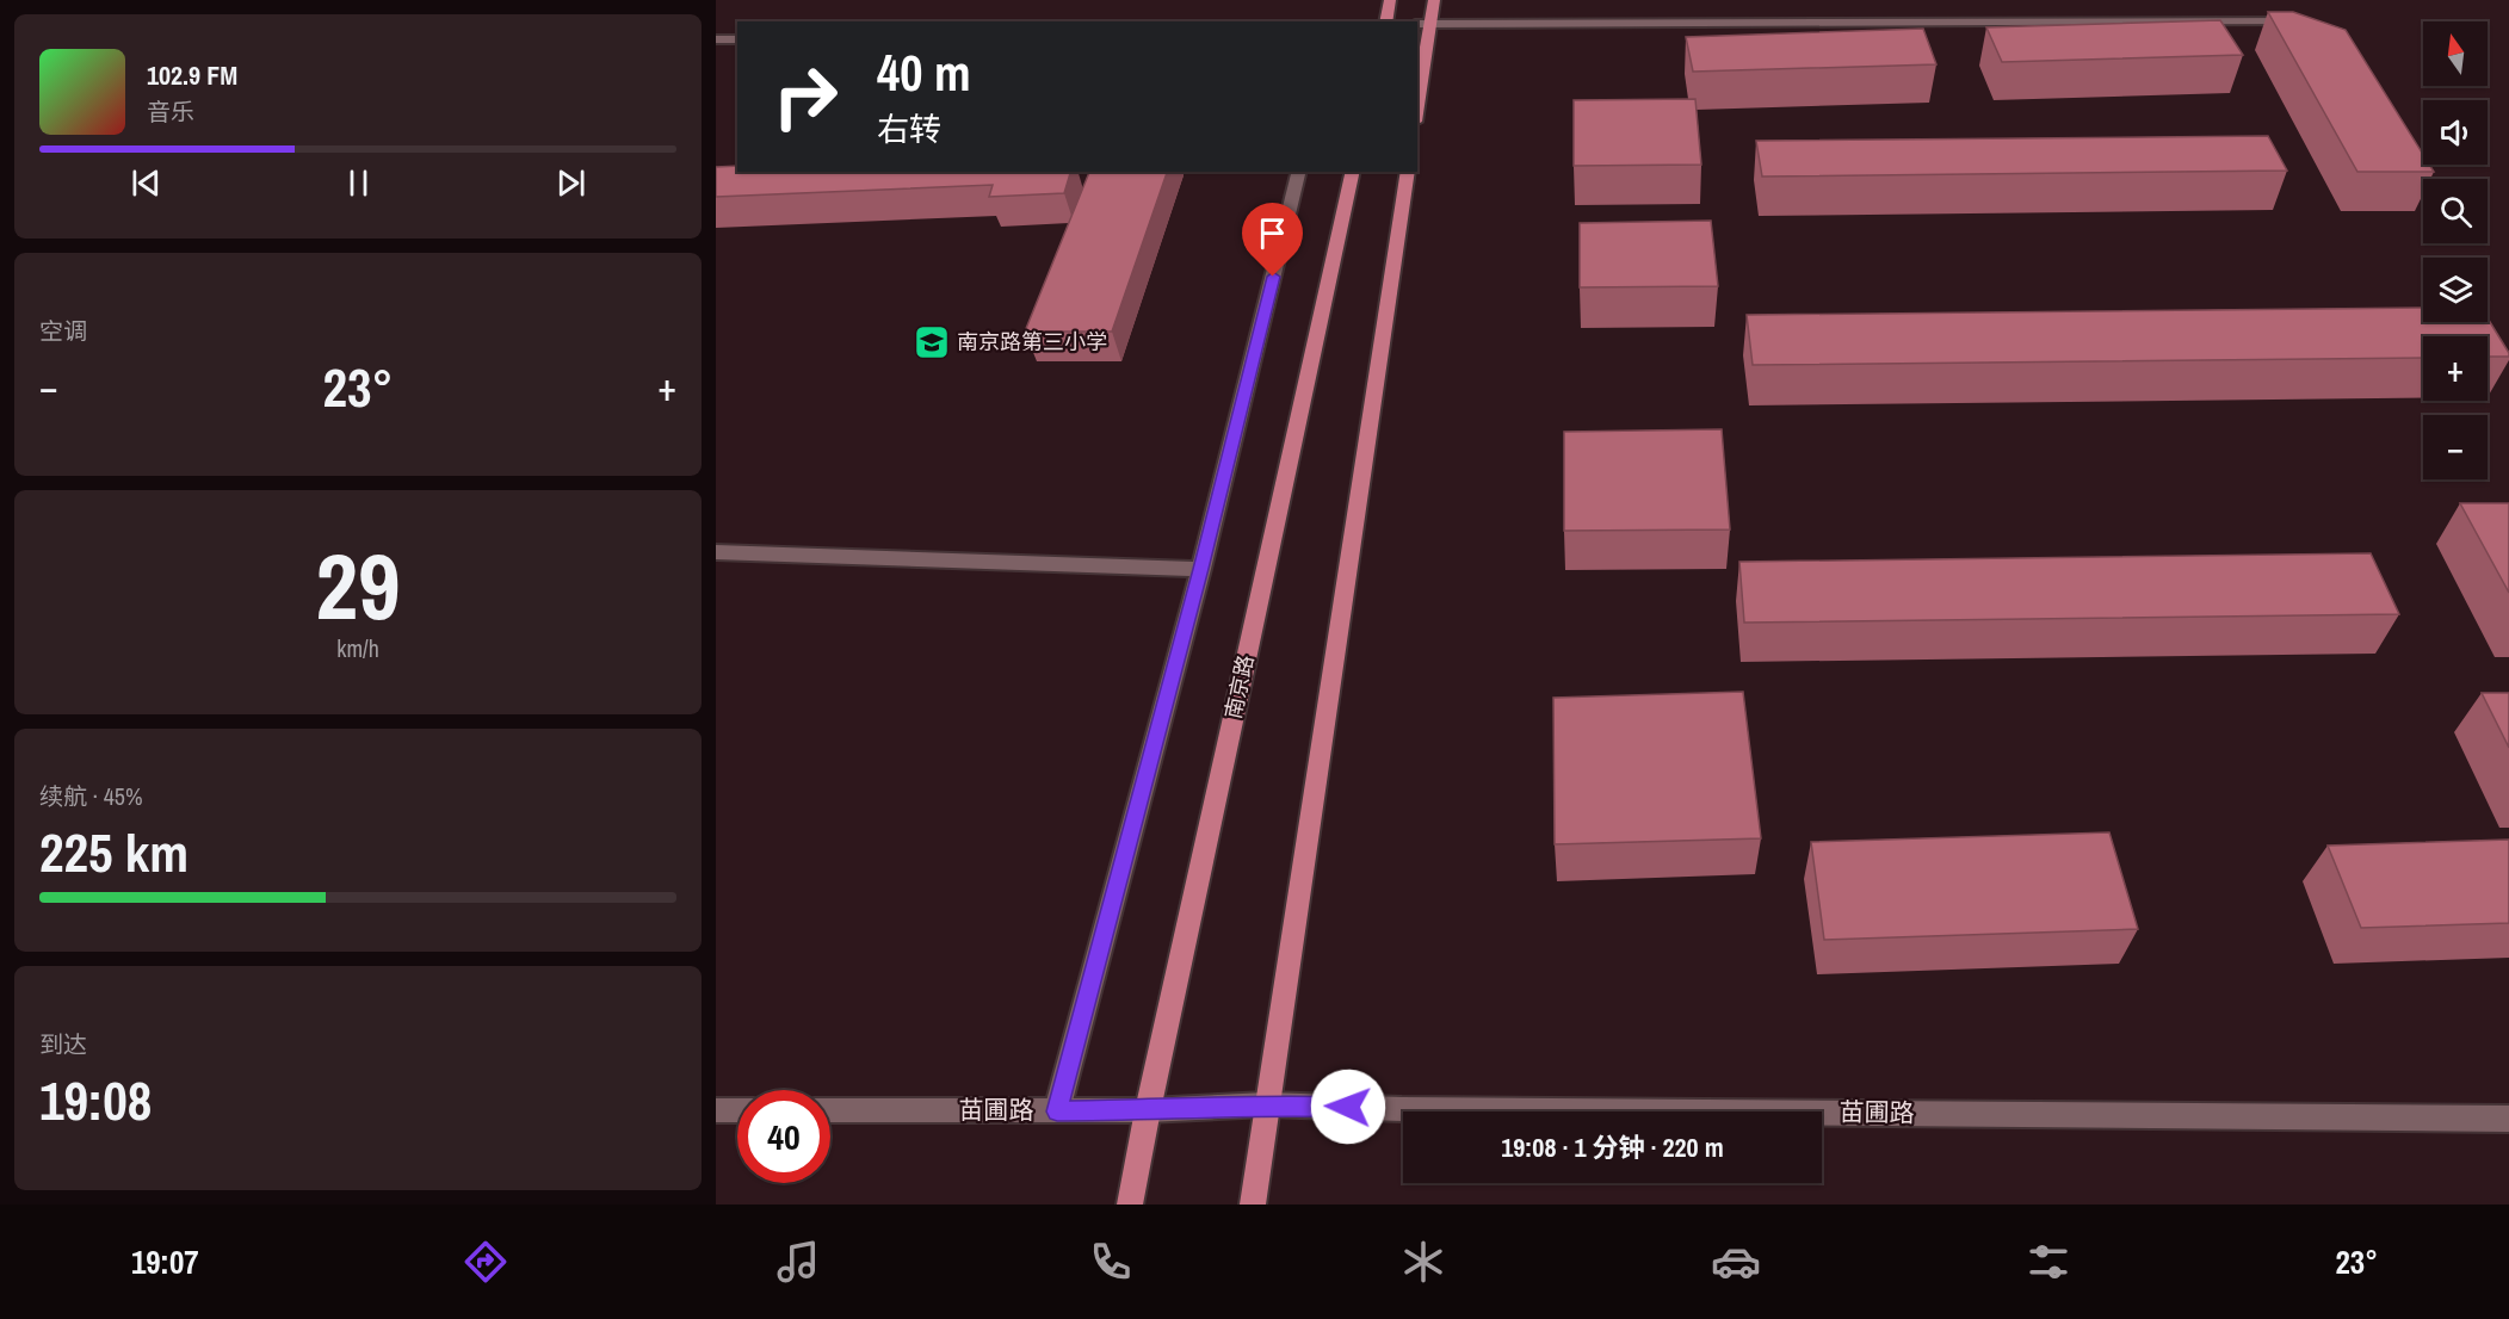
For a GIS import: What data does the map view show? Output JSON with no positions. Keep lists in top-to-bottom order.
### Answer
{
  "streets": {
    "main road": ["南京路"],
    "street": ["苗圃路"]
  },
  "crossings": [
    ["南京路", "苗圃路"]
  ],
  "places": {
    "school or university": ["南京路第三小学"]
  },
  "north": "top",
  "page": {
    "map_buttons": ["+", "−"],
    "turn": ["40 m", "右转"],
    "song": ["102.9 FM", "音乐"],
    "tile": [
      "空调",
      ["29", "km/h"],
      ["续航 · 45%", "225 km"],
      ["到达", "19:08"]
    ],
    "heat": ["−", "23°", "+"],
    "limit": "40",
    "trip": "19:08 · 1 分钟 · 220 m",
    "tabs": ["19:07", "23°"]
  }
}
